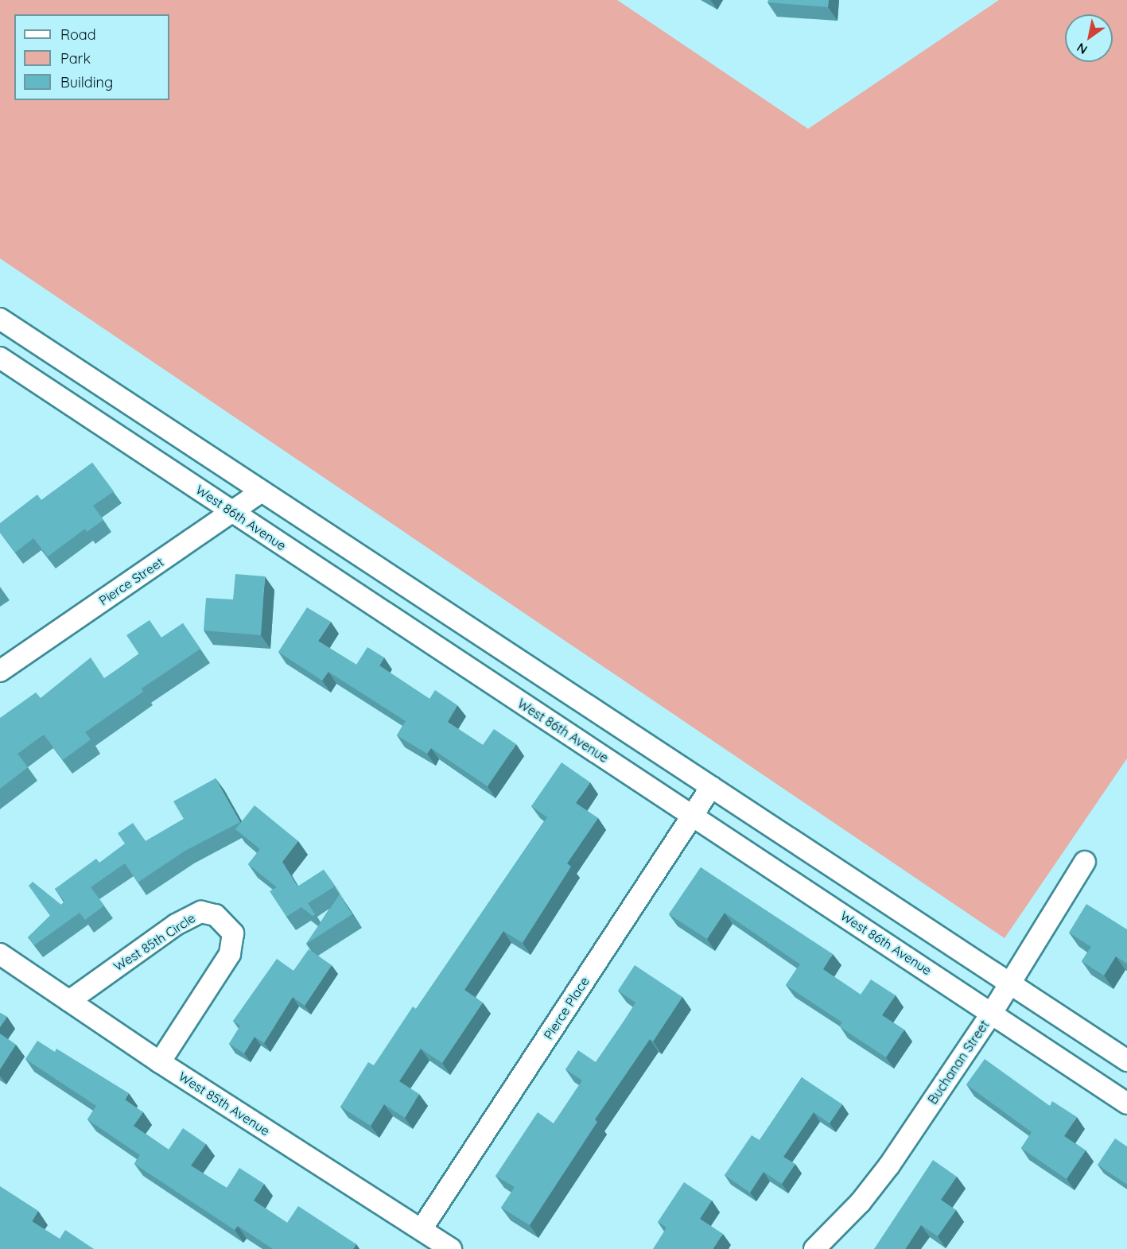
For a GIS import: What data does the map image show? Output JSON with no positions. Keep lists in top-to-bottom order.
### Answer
{
  "streets": {
    "street": [
      "West 86th Avenue",
      "Pierce Street",
      "West 85th Circle",
      "Pierce Place",
      "Buchanan Street",
      "West 85th Avenue"
    ]
  },
  "crossings": [
    ["West 86th Avenue", "Pierce Street"],
    ["West 86th Avenue", "Pierce Place"],
    ["West 86th Avenue", "Buchanan Street"],
    ["West 85th Circle", "West 85th Avenue"],
    ["Pierce Place", "West 85th Avenue"]
  ],
  "legend": ["Road", "Park", "Building"],
  "north": "bottom left"
}
